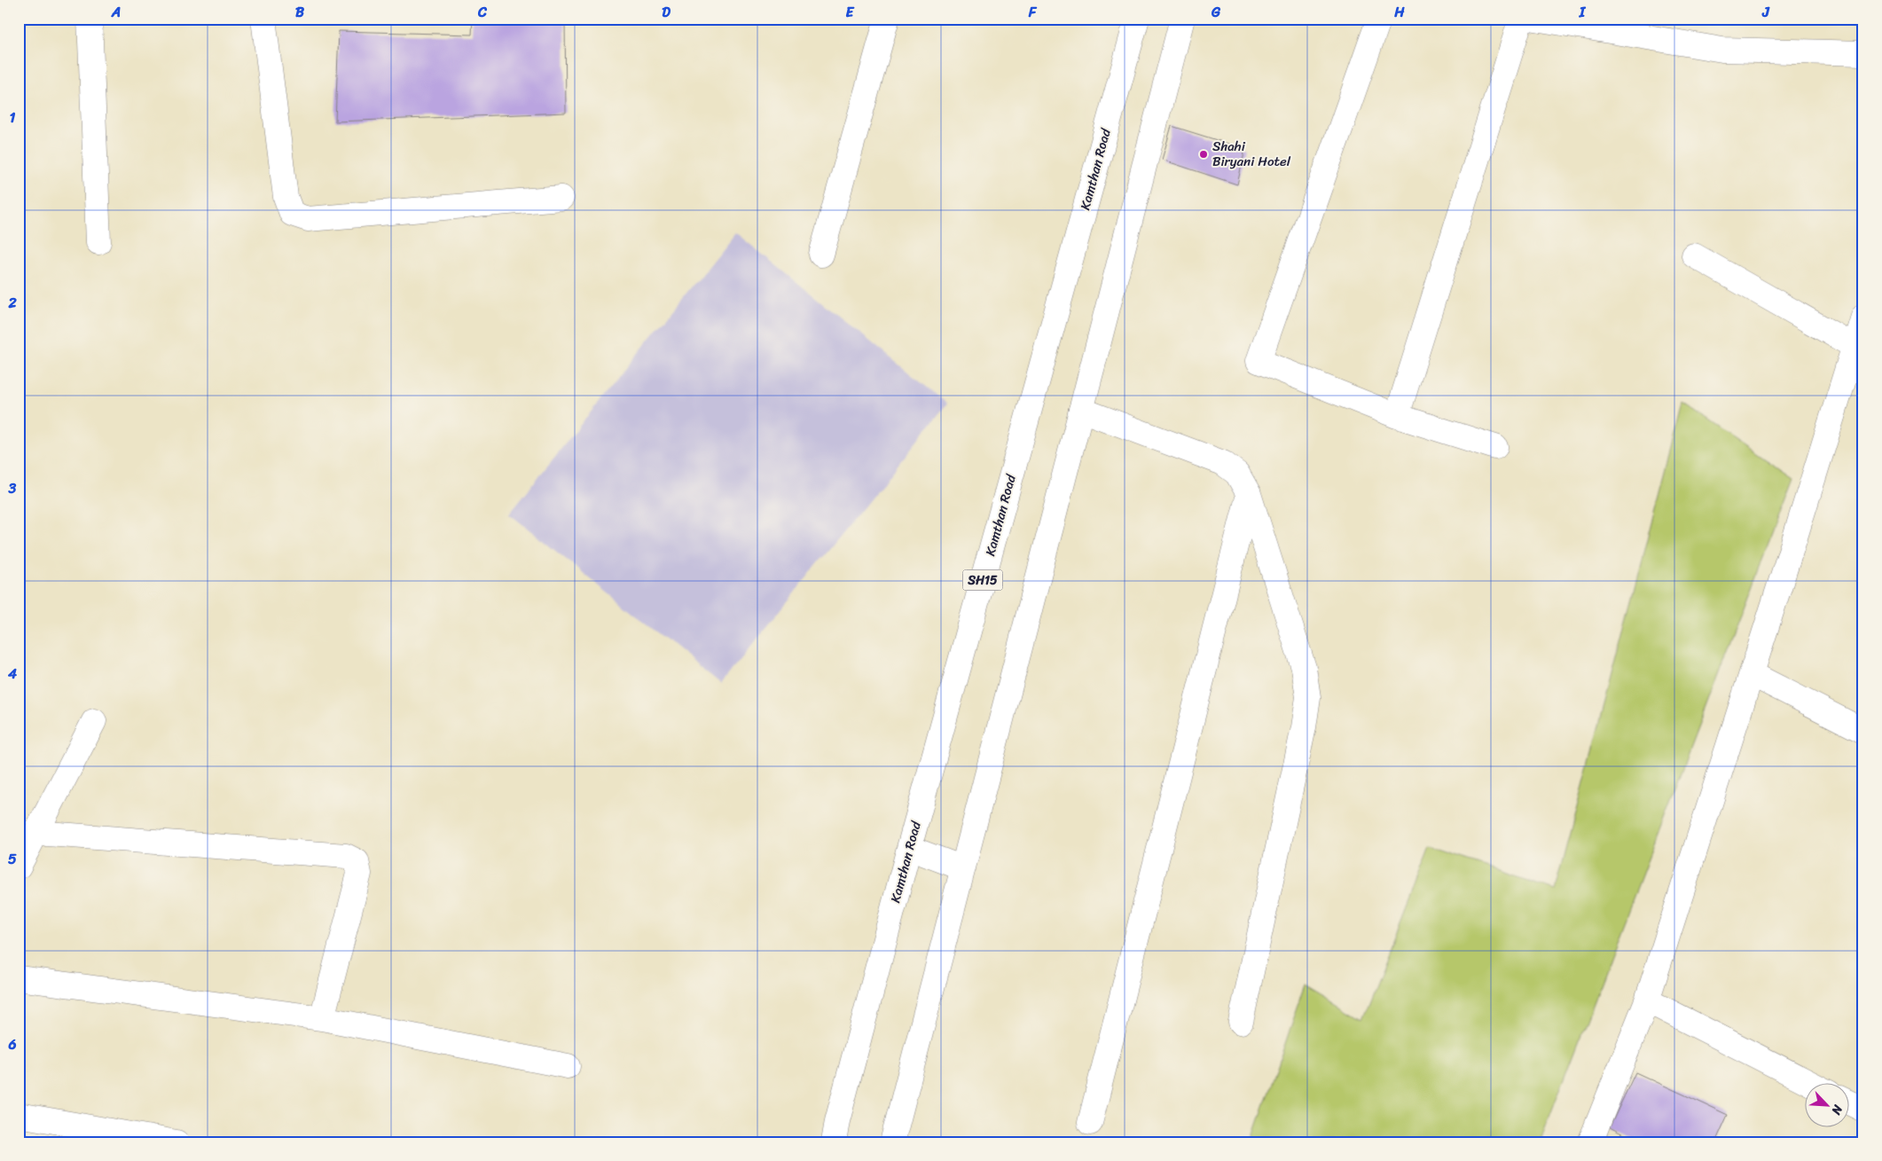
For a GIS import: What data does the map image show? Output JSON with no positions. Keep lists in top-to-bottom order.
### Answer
{
  "streets": {
    "street": ["Kamthan Road", "SH15"]
  },
  "places": ["Shahi Biryani Hotel"],
  "north": "bottom right",
  "grid": {
    "columns": [
      "A",
      "B",
      "C",
      "D",
      "E",
      "F",
      "G",
      "H",
      "I",
      "J"
    ],
    "rows": [
      "1",
      "2",
      "3",
      "4",
      "5",
      "6"
    ]
  }
}
